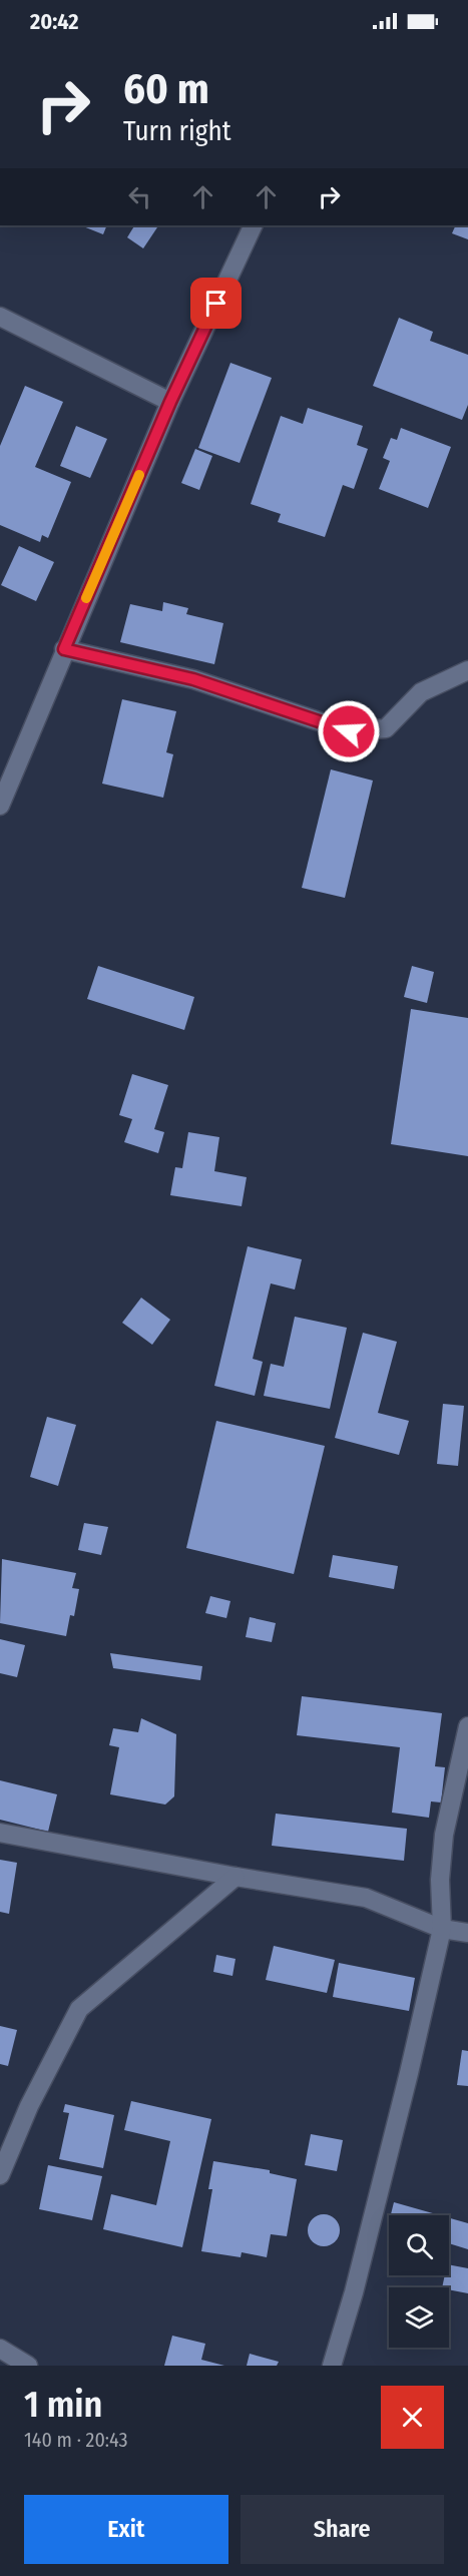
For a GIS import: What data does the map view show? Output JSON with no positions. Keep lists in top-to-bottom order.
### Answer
{
  "page": {
    "status": "20:42",
    "turn": ["60 m", "Turn right"],
    "heading": ["1 min", "140 m · 20:43"],
    "buttons": ["Exit", "Share"]
  }
}
